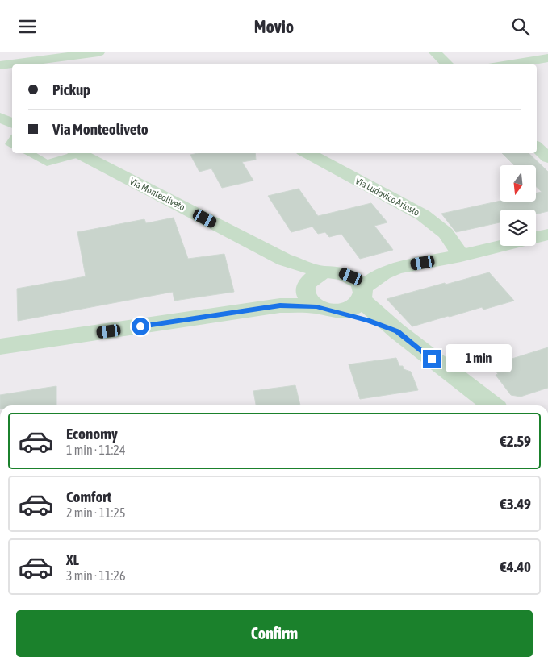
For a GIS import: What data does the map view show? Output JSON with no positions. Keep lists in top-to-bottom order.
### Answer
{
  "streets": {
    "street": ["Via Monteoliveto", "Via Ludovico Ariosto"]
  },
  "north": "bottom",
  "page": {
    "header": "Movio",
    "banner": ["Pickup", "Via Monteoliveto"],
    "bubble": "1 min",
    "list": [
      {
        "name": "Economy",
        "note": "1 min · 11:24",
        "value": "€2.59"
      },
      {
        "name": "Comfort",
        "note": "2 min · 11:25",
        "value": "€3.49"
      },
      {
        "name": "XL",
        "note": "3 min · 11:26",
        "value": "€4.40"
      }
    ],
    "buttons": "Confirm"
  }
}
